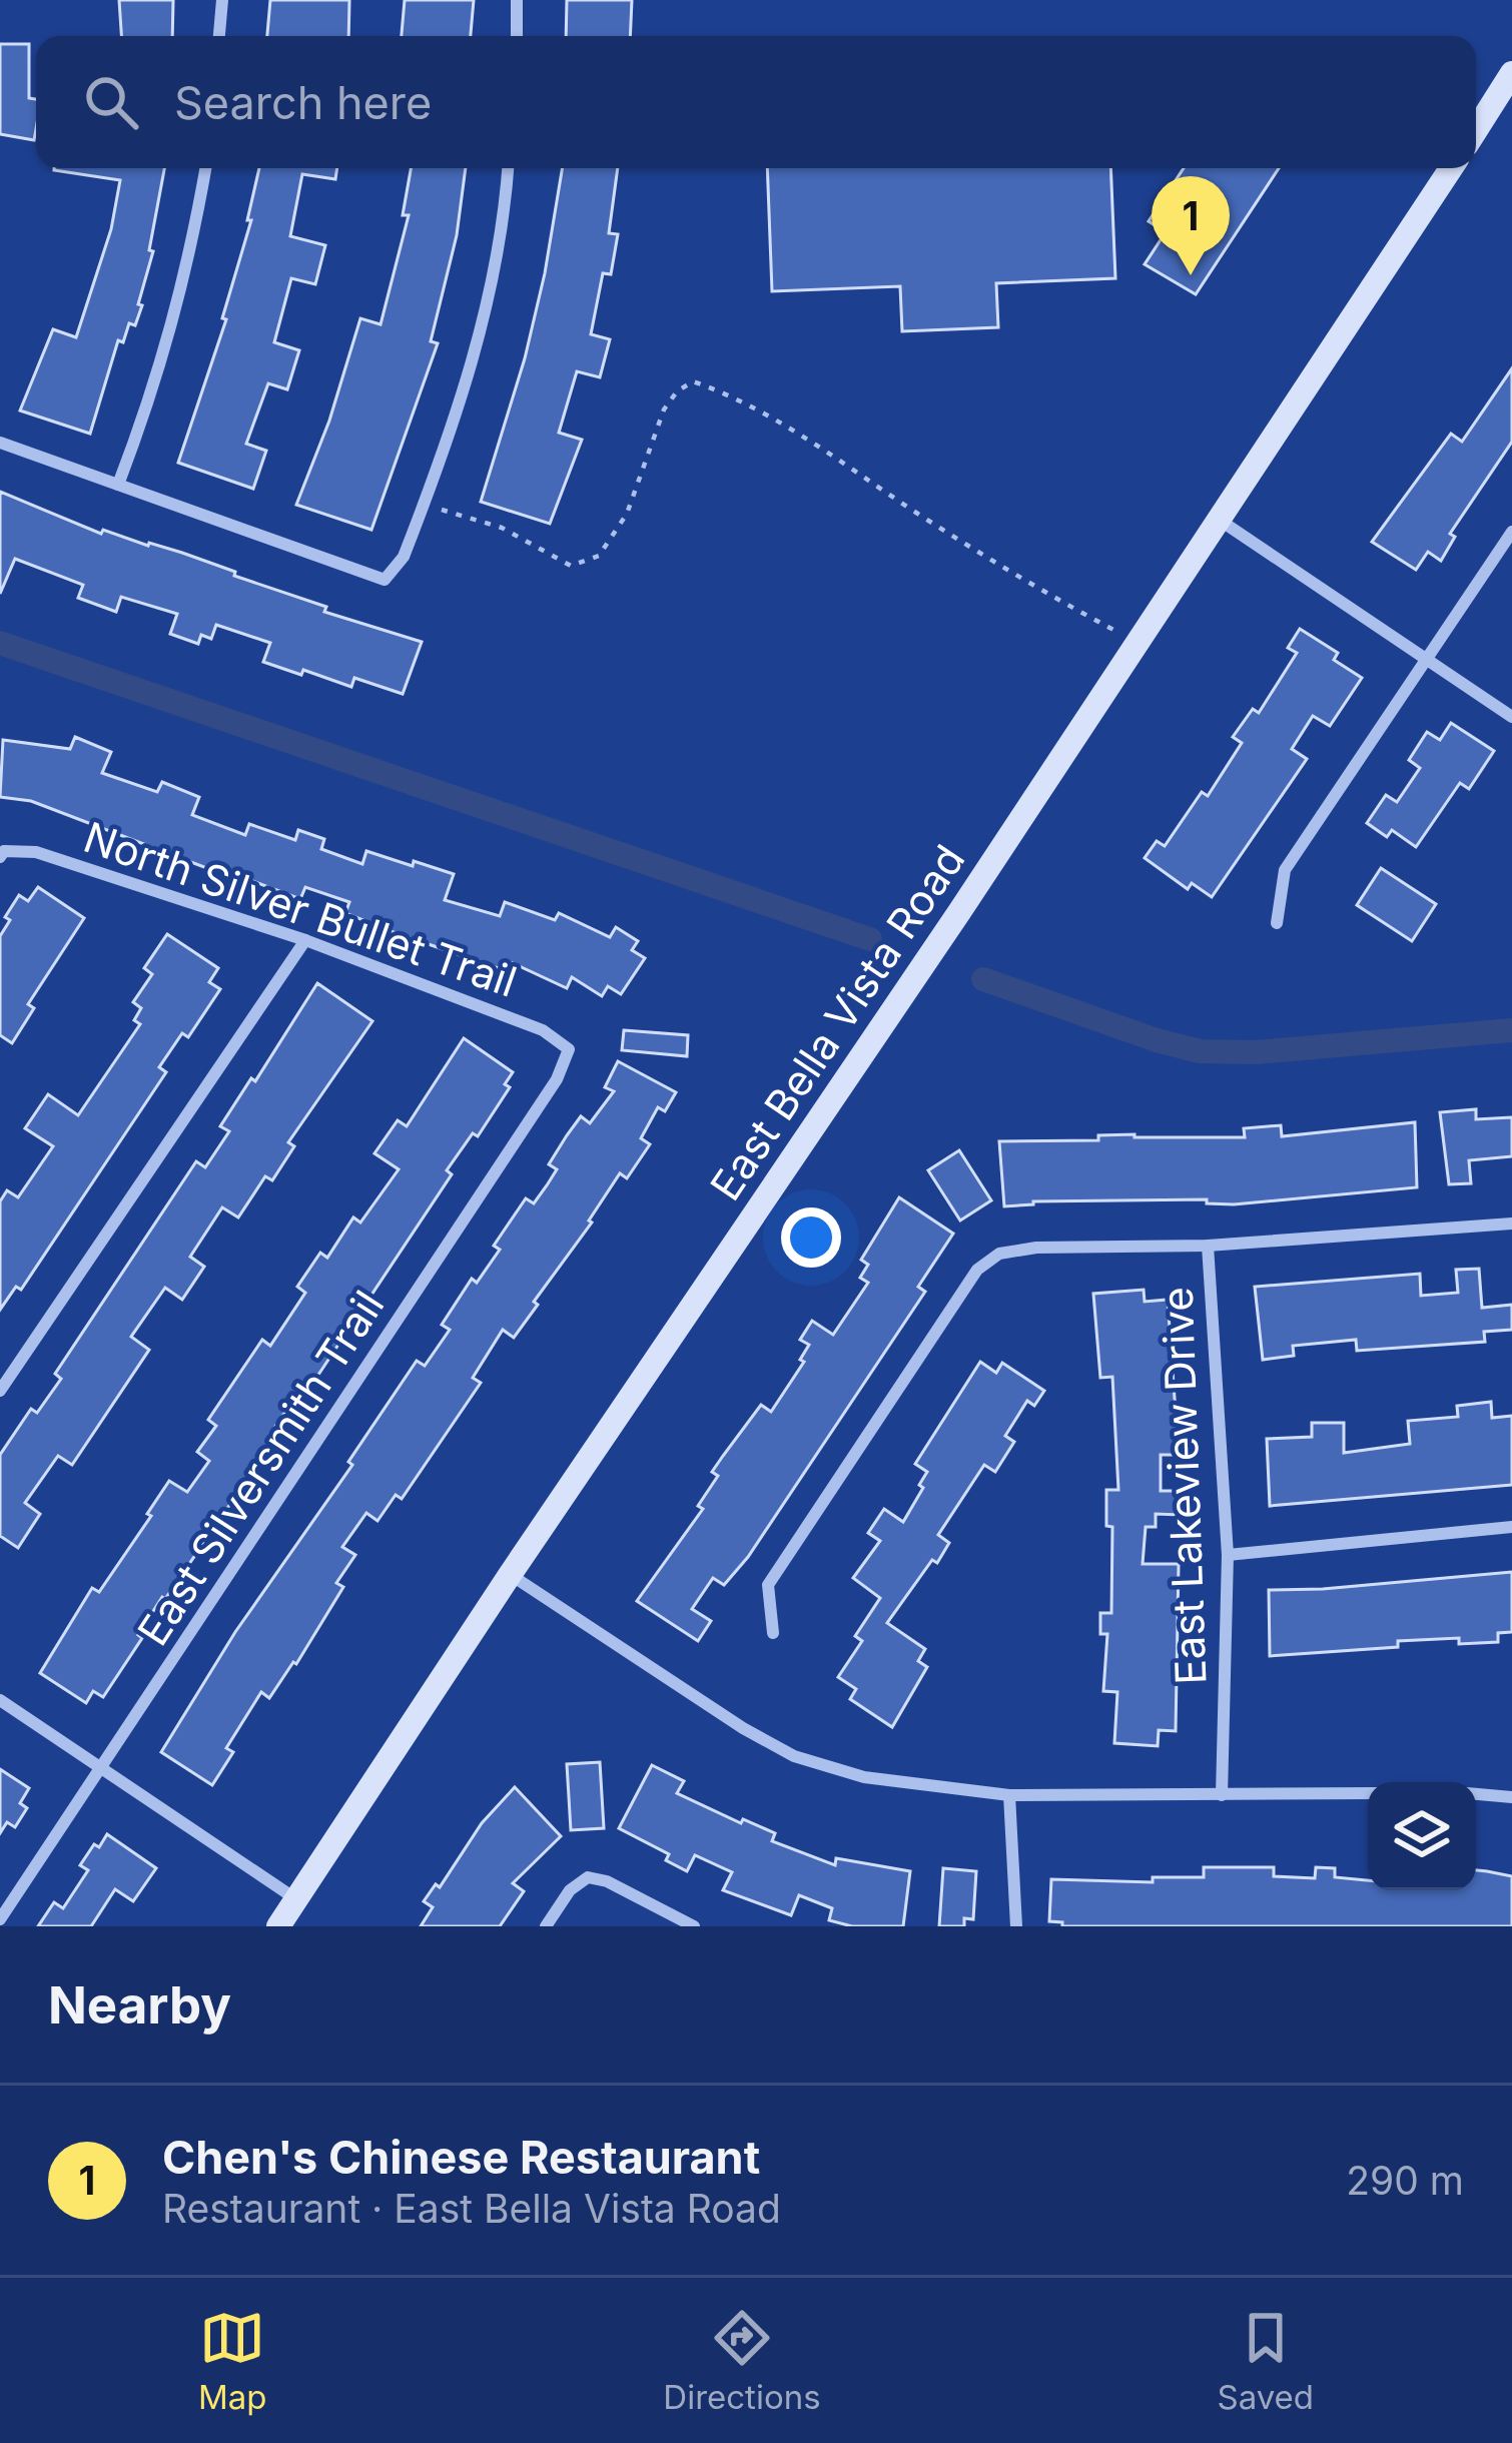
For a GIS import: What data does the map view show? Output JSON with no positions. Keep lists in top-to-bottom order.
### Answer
{
  "streets": {
    "street": [
      "North Silver Bullet Trail",
      "East Bella Vista Road",
      "East Silversmith Trail",
      "East Lakeview Drive"
    ]
  },
  "crossings": [
    ["North Silver Bullet Trail", "East Silversmith Trail"]
  ],
  "page": {
    "search": "Search here",
    "pins": "1",
    "heading": "Nearby",
    "list": [
      {
        "mark": "1",
        "name": "Chen's Chinese Restaurant",
        "note": "Restaurant · East Bella Vista Road",
        "value": "290 m"
      }
    ],
    "nav": ["Map", "Directions", "Saved"]
  }
}
